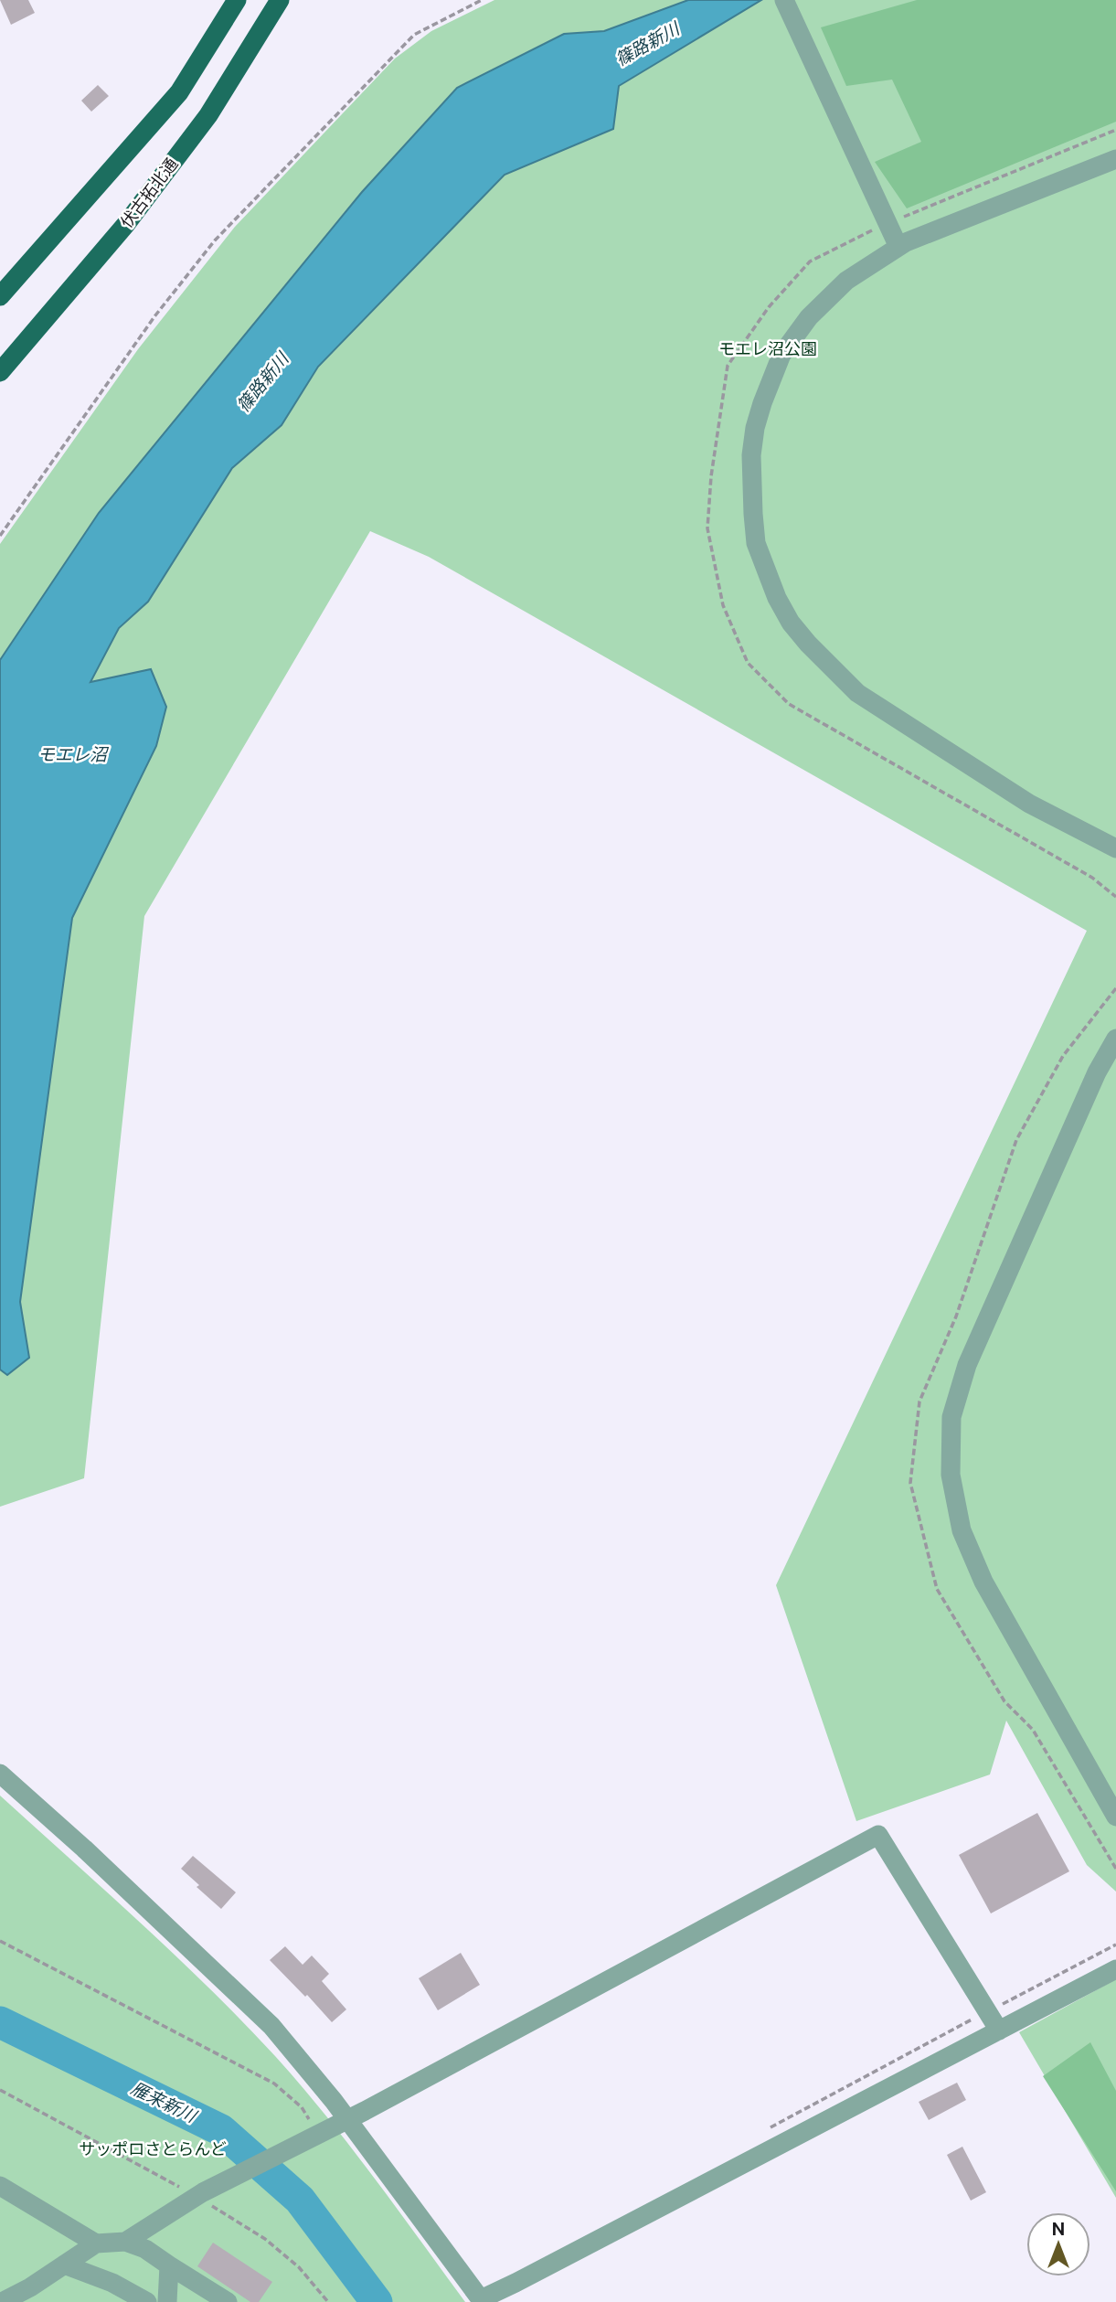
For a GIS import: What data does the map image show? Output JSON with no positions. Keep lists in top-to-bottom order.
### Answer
{
  "streets": {
    "main road": ["伏古拓北通"]
  },
  "water": ["篠路新川", "モエレ沼", "雁来新川"],
  "parks": ["モエレ沼公園", "サッポロさとらんど"],
  "north": "top"
}
